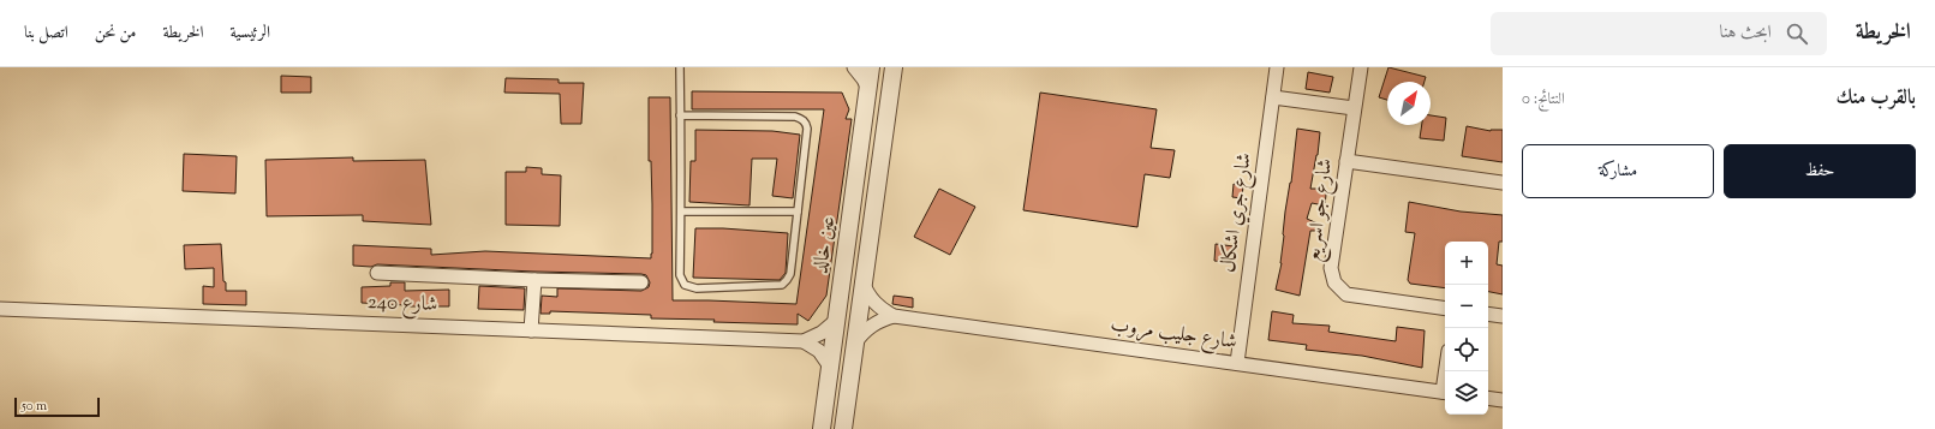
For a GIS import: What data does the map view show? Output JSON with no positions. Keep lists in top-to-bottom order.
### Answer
{
  "streets": {
    "street": [
      "شارع جو اسريع",
      "شارع جري اشكال",
      "عين خالد",
      "شارع 240",
      "شارع جليب مروب"
    ]
  },
  "crossings": [
    ["شارع جري اشكال", "شارع جليب مروب"],
    ["عين خالد", "شارع جليب مروب"]
  ],
  "scale_bar": "50 m",
  "north": "top right",
  "page": {
    "header": "الخريطة",
    "search": "ابحث هنا",
    "nav": [
      "الرئيسية",
      "الخريطة",
      "من نحن",
      "اتصل بنا"
    ],
    "heading": ["بالقرب منك", "النتائج: 0"],
    "buttons": ["حفظ", "مشاركة"],
    "map_buttons": ["+", "−"],
    "scale": "50 m"
  }
}
